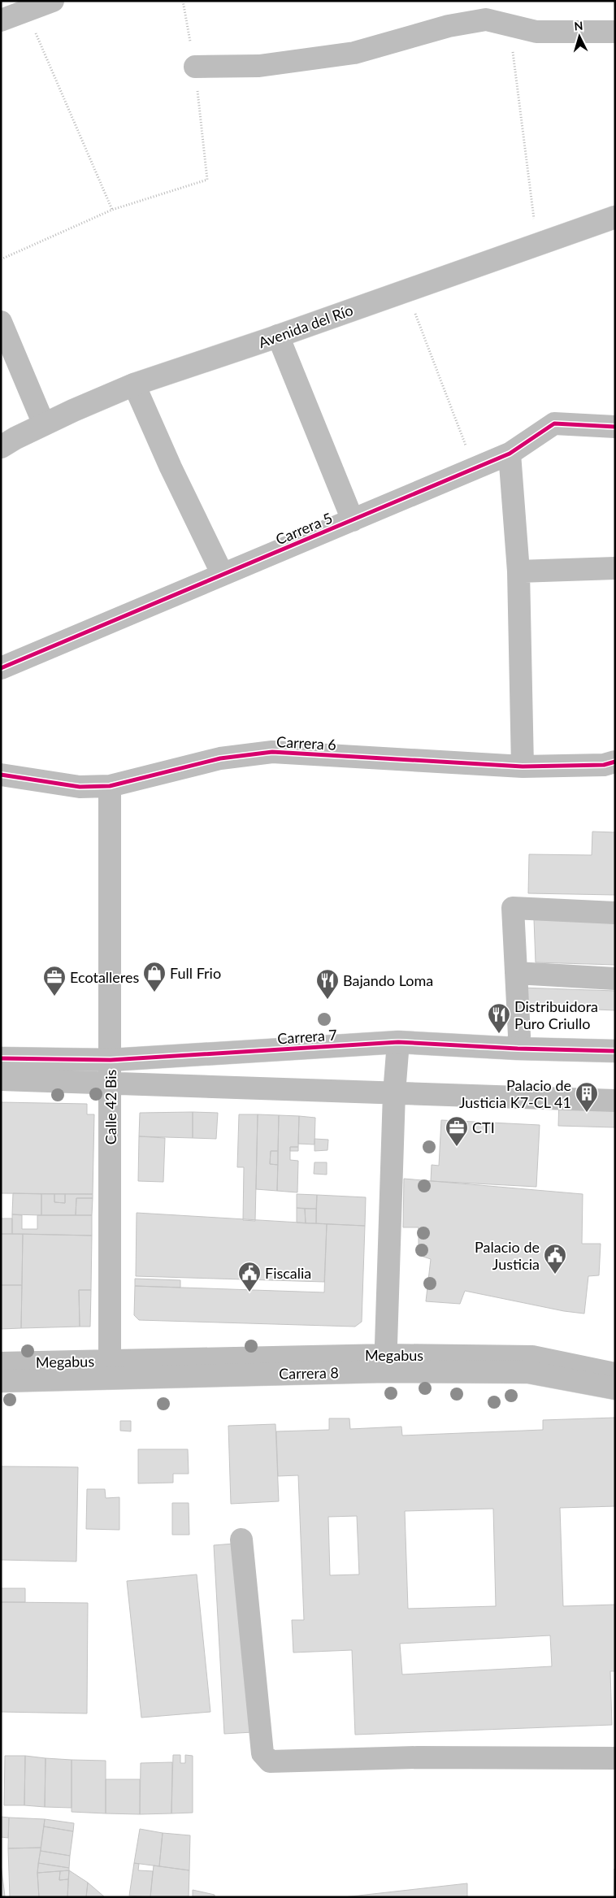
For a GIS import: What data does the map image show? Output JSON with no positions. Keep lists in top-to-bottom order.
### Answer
{
  "streets": {
    "street": [
      "Avenida del Río",
      "Carrera 5",
      "Carrera 6",
      "Carrera 7",
      "Calle 42 Bis",
      "Megabus",
      "Carrera 8"
    ]
  },
  "crossings": [
    ["Carrera 6", "Calle 42 Bis"],
    ["Carrera 7", "Calle 42 Bis"],
    ["Calle 42 Bis", "Megabus"],
    ["Calle 42 Bis", "Carrera 8"],
    ["Megabus", "Carrera 8"]
  ],
  "places": {
    "shop": ["Full Frio"],
    "office": ["Ecotalleres", "CTI"],
    "restaurant": ["Bajando Loma", "Distribuidora Puro Criullo"],
    "building": ["Palacio de Justicia K7-CL 41"],
    "public building": ["Palacio de Justicia", "Fiscalia"]
  },
  "north": "top"
}
